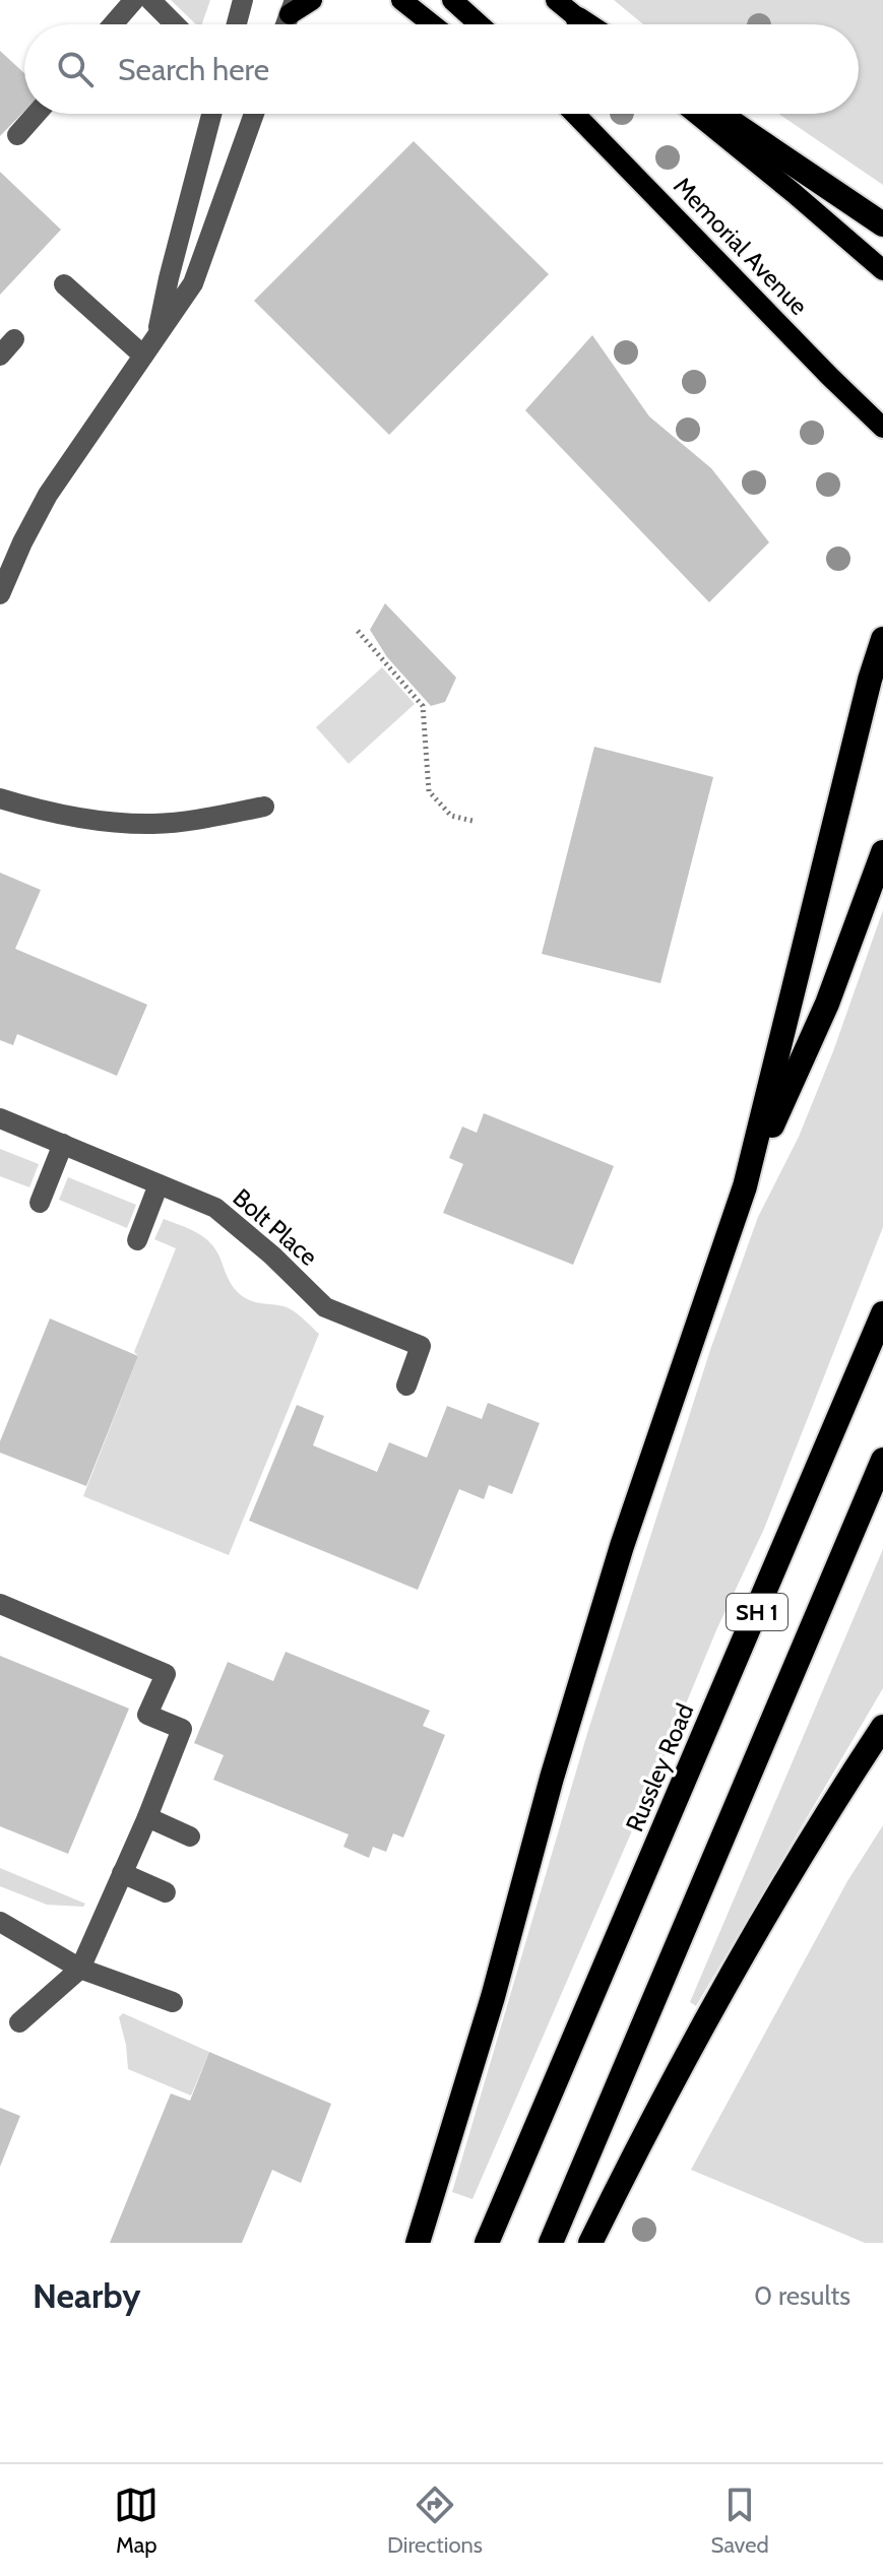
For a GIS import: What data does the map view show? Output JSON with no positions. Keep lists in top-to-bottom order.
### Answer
{
  "streets": {
    "highway": ["SH 1", "Russley Road"],
    "main road": ["Memorial Avenue"],
    "street": ["Bolt Place"]
  },
  "page": {
    "search": "Search here",
    "heading": ["Nearby", "0 results"],
    "nav": ["Map", "Directions", "Saved"]
  }
}
